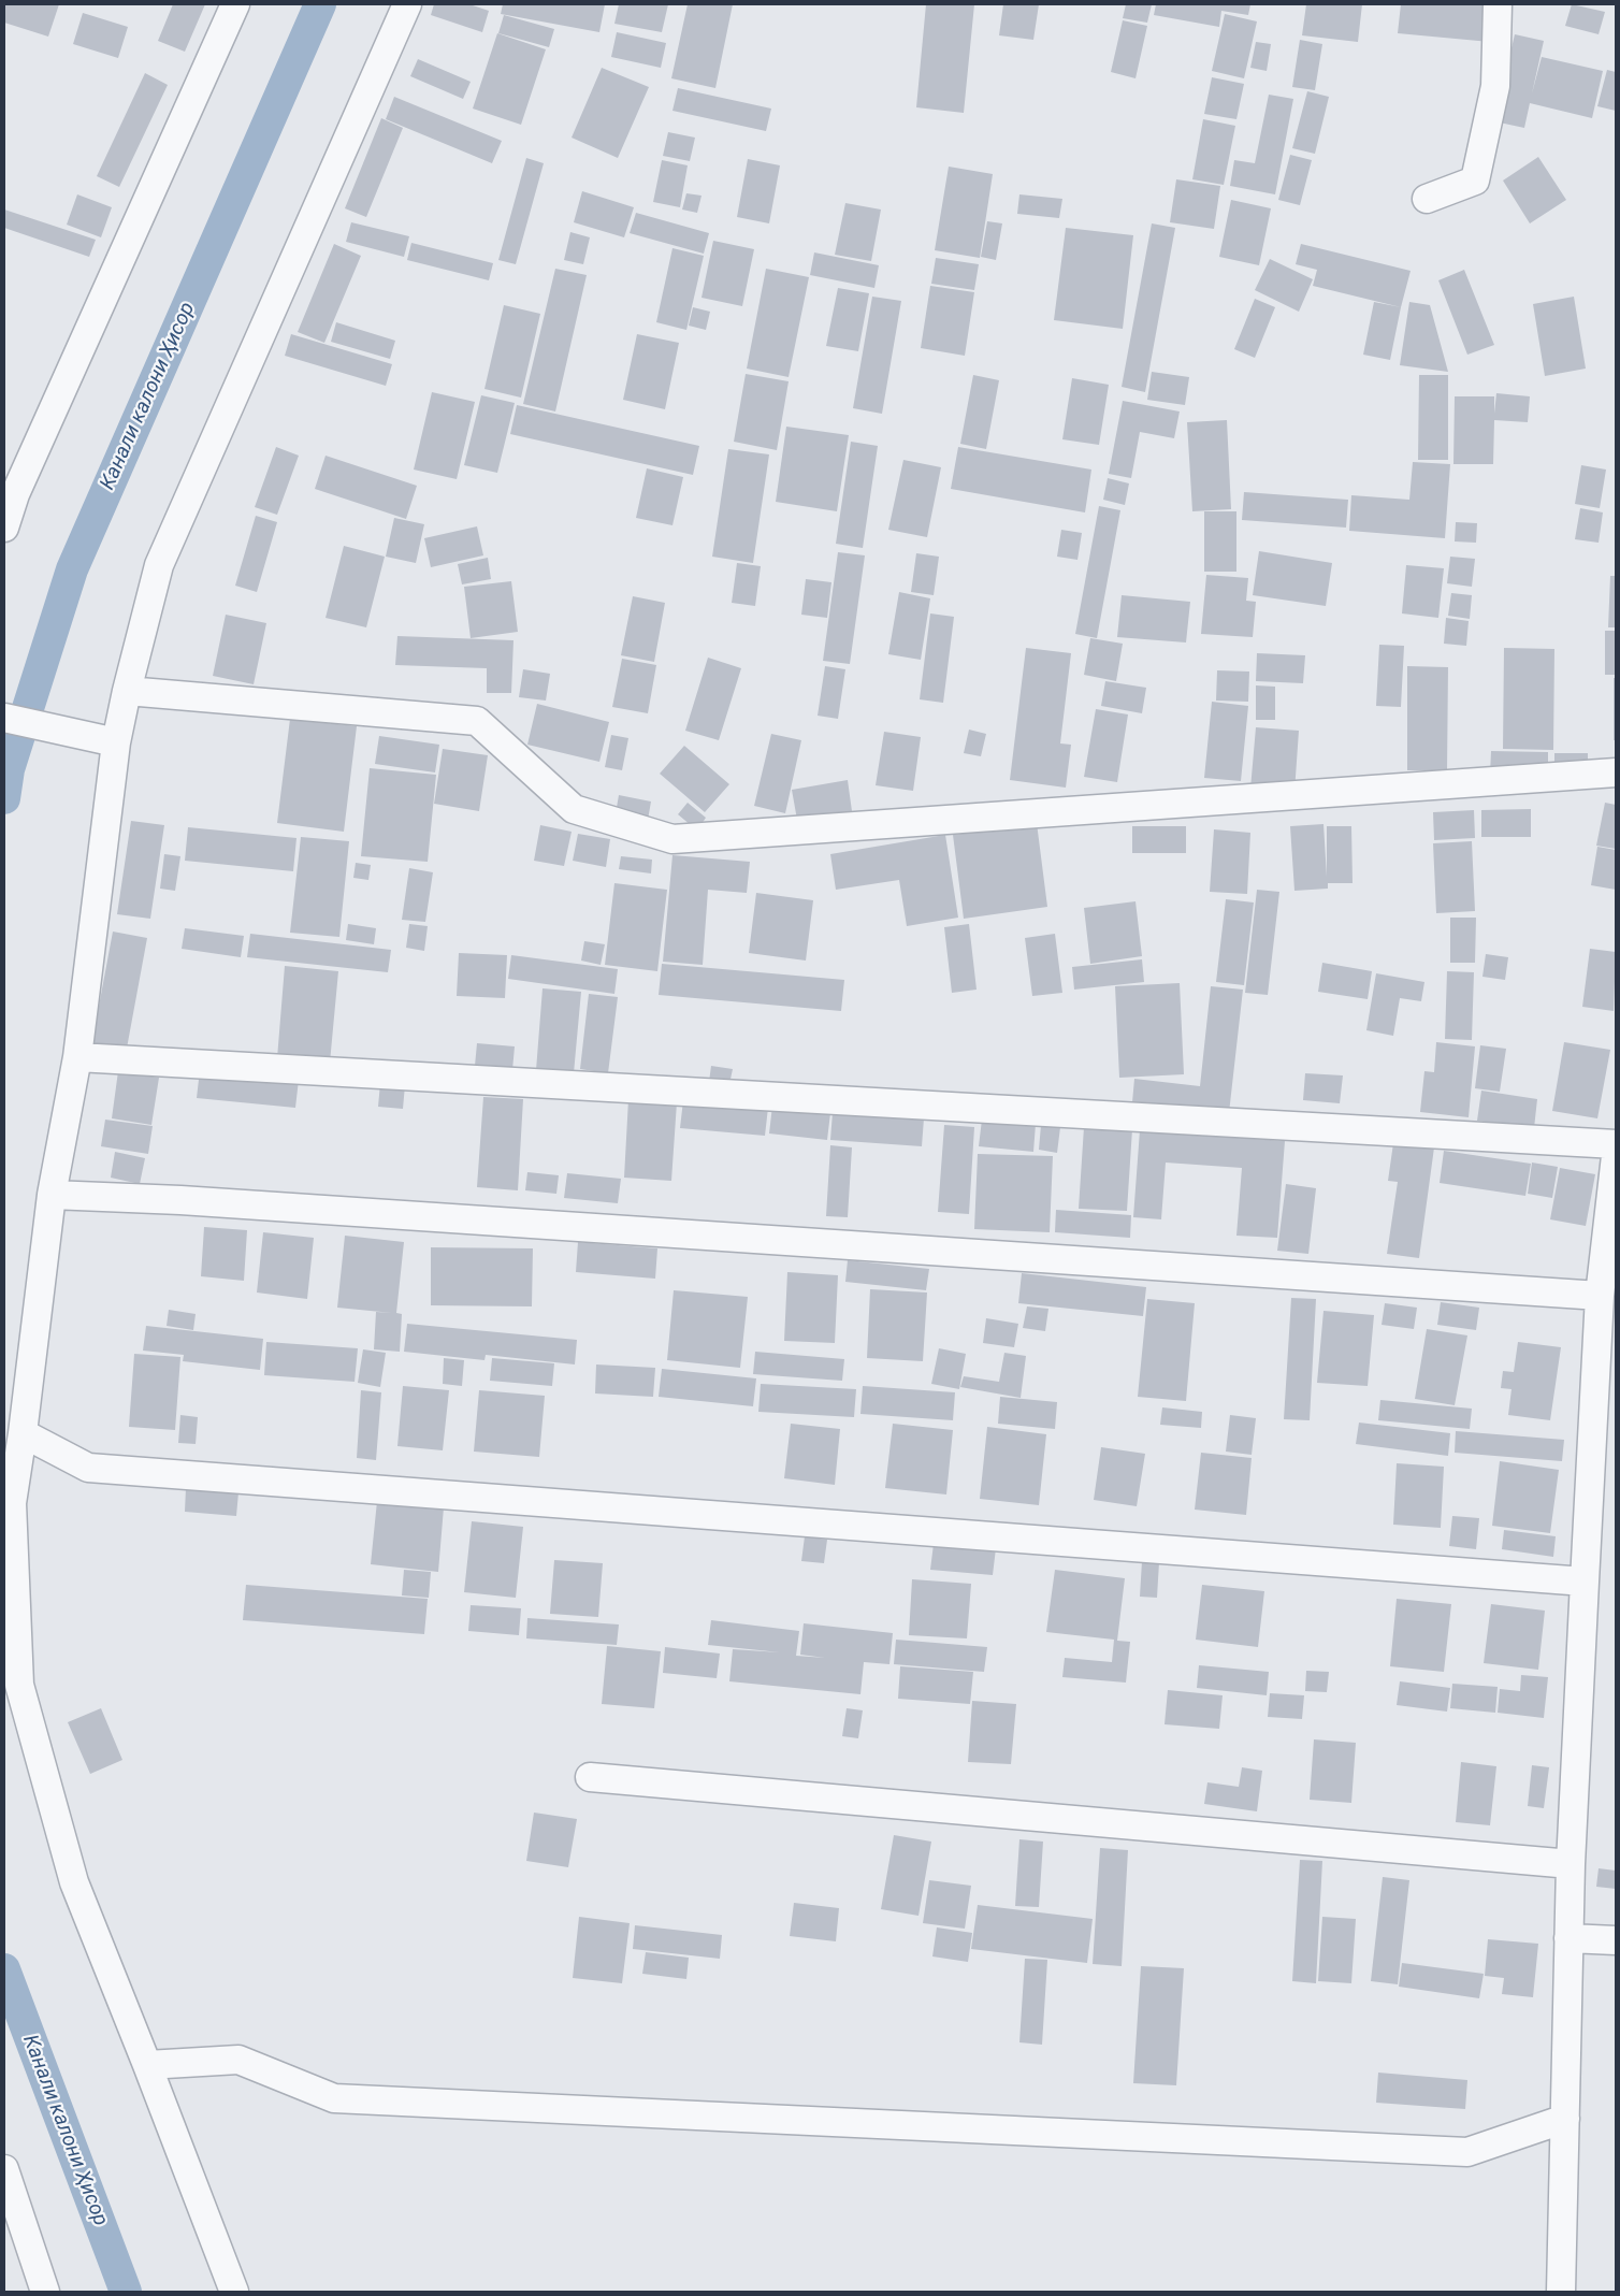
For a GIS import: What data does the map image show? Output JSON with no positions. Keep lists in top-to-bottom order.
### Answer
{
  "water": ["Канали калони Ҳисор"]
}
